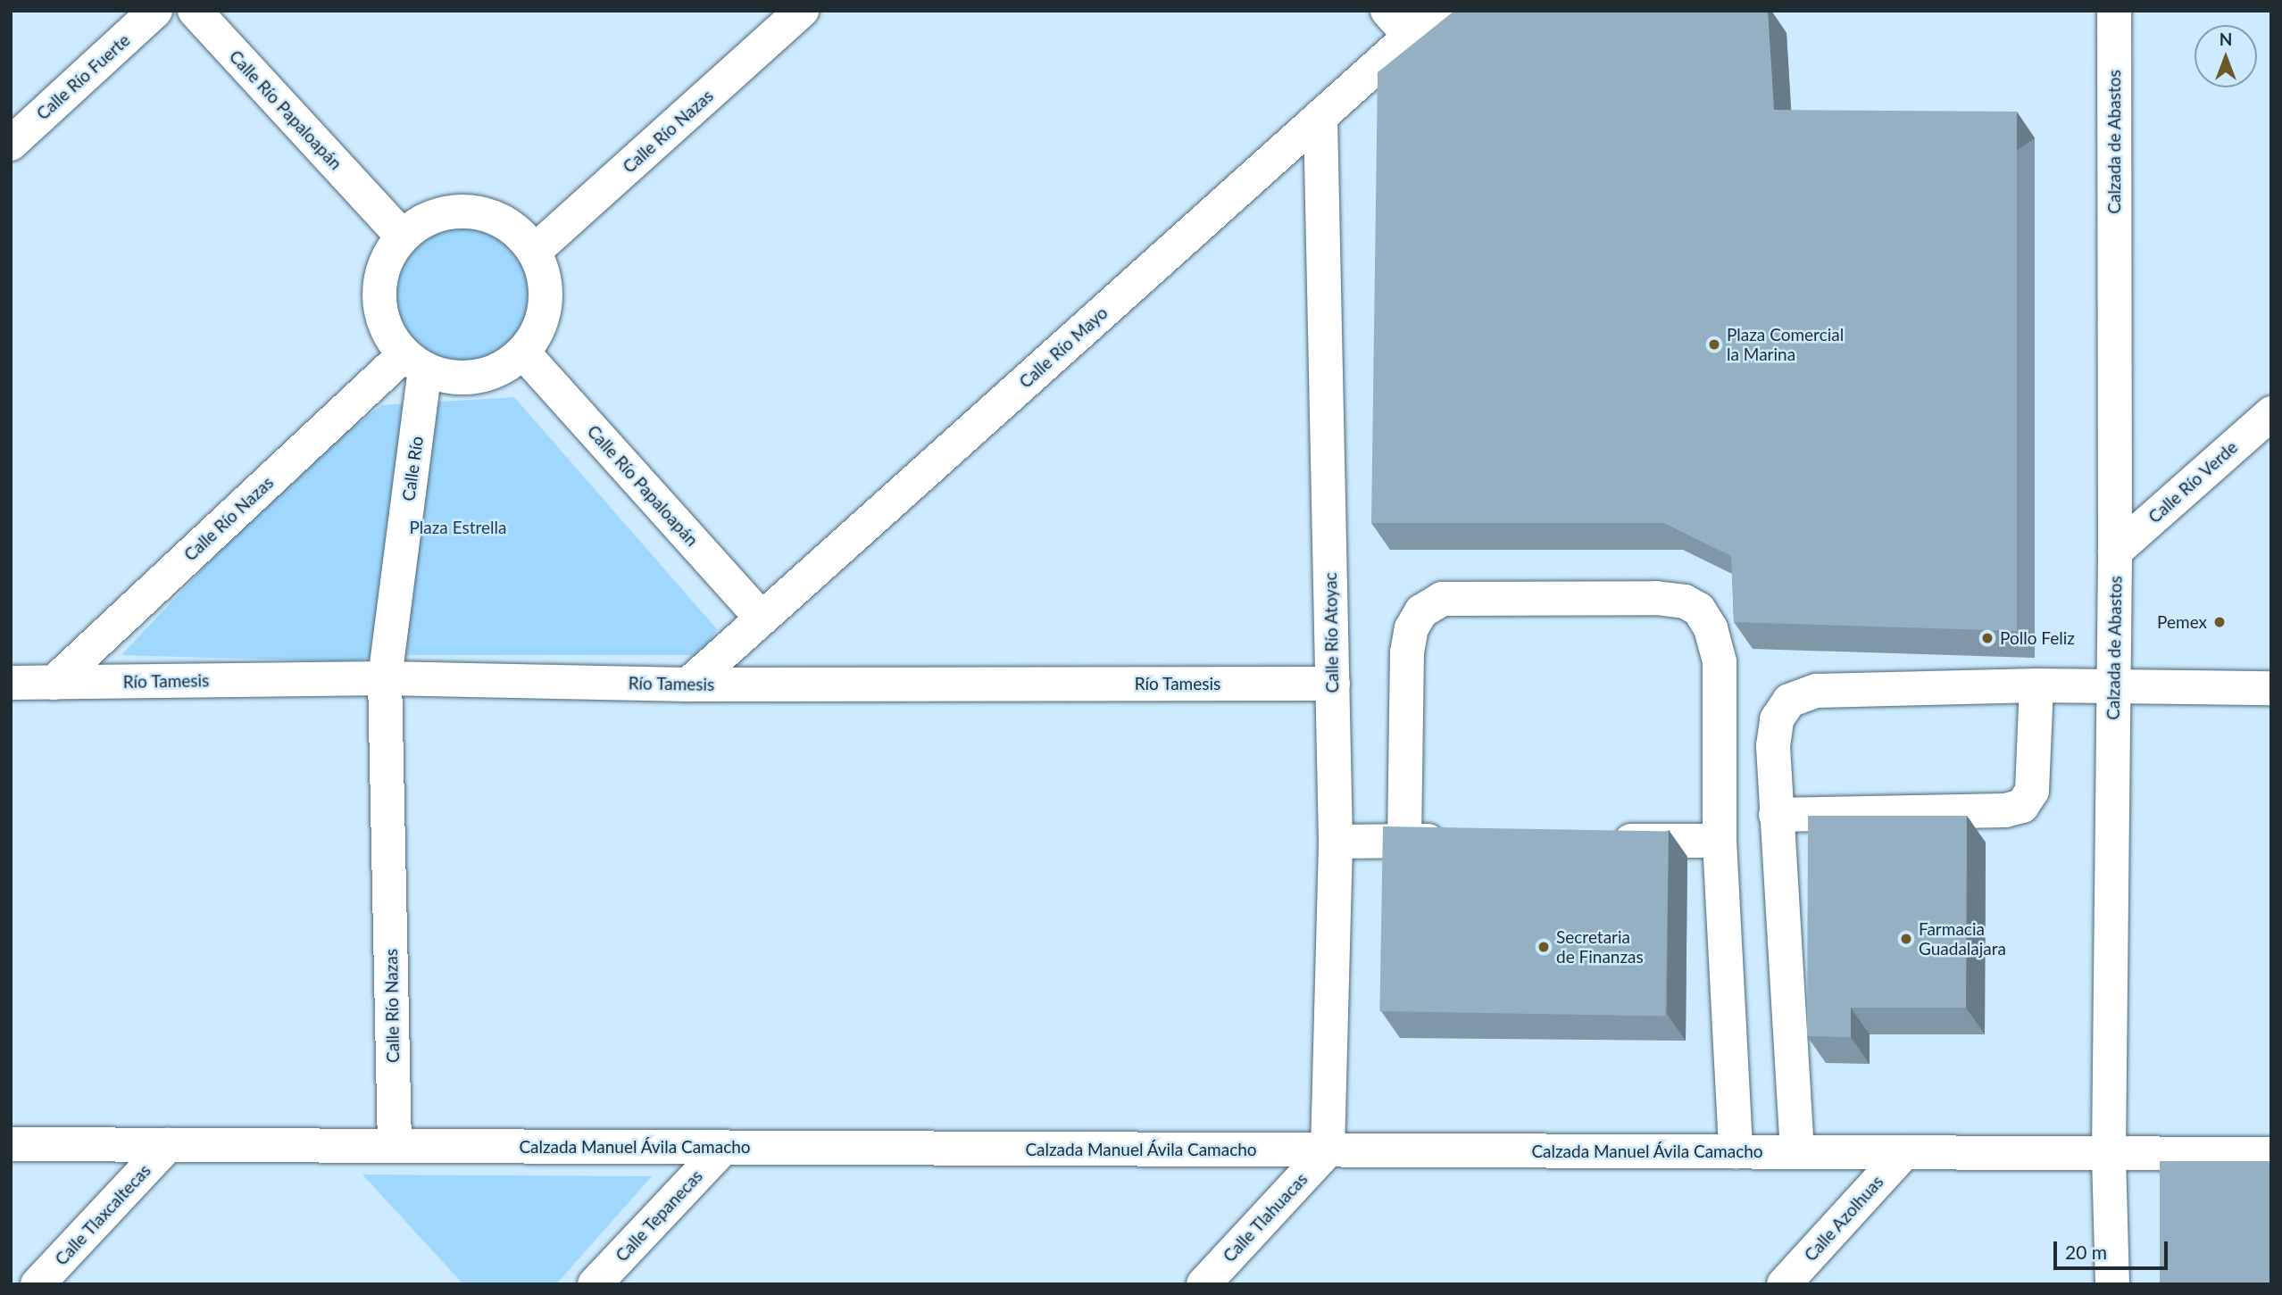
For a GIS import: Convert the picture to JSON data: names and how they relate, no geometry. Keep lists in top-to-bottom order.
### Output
{
  "streets": {
    "street": [
      "Calle Río Fuerte",
      "Calle Río Papaloapán",
      "Calle Río Nazas",
      "Calzada de Abastos",
      "Calle Río Mayo",
      "Calle Río",
      "Calle Río Verde",
      "Calle Río Atoyac",
      "Río Tamesis",
      "Calzada Manuel Ávila Camacho",
      "Calle Tlaxcaltecas",
      "Calle Tepanecas",
      "Calle Tlahuacas",
      "Calle Azolhuas"
    ]
  },
  "crossings": [
    ["Calle Río Papaloapán", "Calle Río Nazas"],
    ["Calle Río Papaloapán", "Calle Río Mayo"],
    ["Calle Río Papaloapán", "Calle Río"],
    ["Calle Río Nazas", "Calle Río"],
    ["Calle Río Nazas", "Río Tamesis"],
    ["Calle Río Nazas", "Calzada Manuel Ávila Camacho"],
    ["Calzada de Abastos", "Calle Río Verde"],
    ["Calzada de Abastos", "Calzada Manuel Ávila Camacho"],
    ["Calle Río Mayo", "Calle Río Atoyac"],
    ["Calle Río Mayo", "Río Tamesis"],
    ["Calle Río", "Río Tamesis"],
    ["Calle Río Atoyac", "Río Tamesis"],
    ["Calle Río Atoyac", "Calzada Manuel Ávila Camacho"],
    ["Calle Río Atoyac", "Calle Tlahuacas"],
    ["Calzada Manuel Ávila Camacho", "Calle Tlaxcaltecas"],
    ["Calzada Manuel Ávila Camacho", "Calle Tepanecas"],
    ["Calzada Manuel Ávila Camacho", "Calle Tlahuacas"],
    ["Calzada Manuel Ávila Camacho", "Calle Azolhuas"]
  ],
  "parks": ["Plaza Estrella"],
  "places": [
    "Plaza Comercial la Marina",
    "Pemex",
    "Pollo Feliz",
    "Farmacia Guadalajara",
    "Secretaria de Finanzas"
  ],
  "scale_bar": "20 m",
  "north": "top"
}
